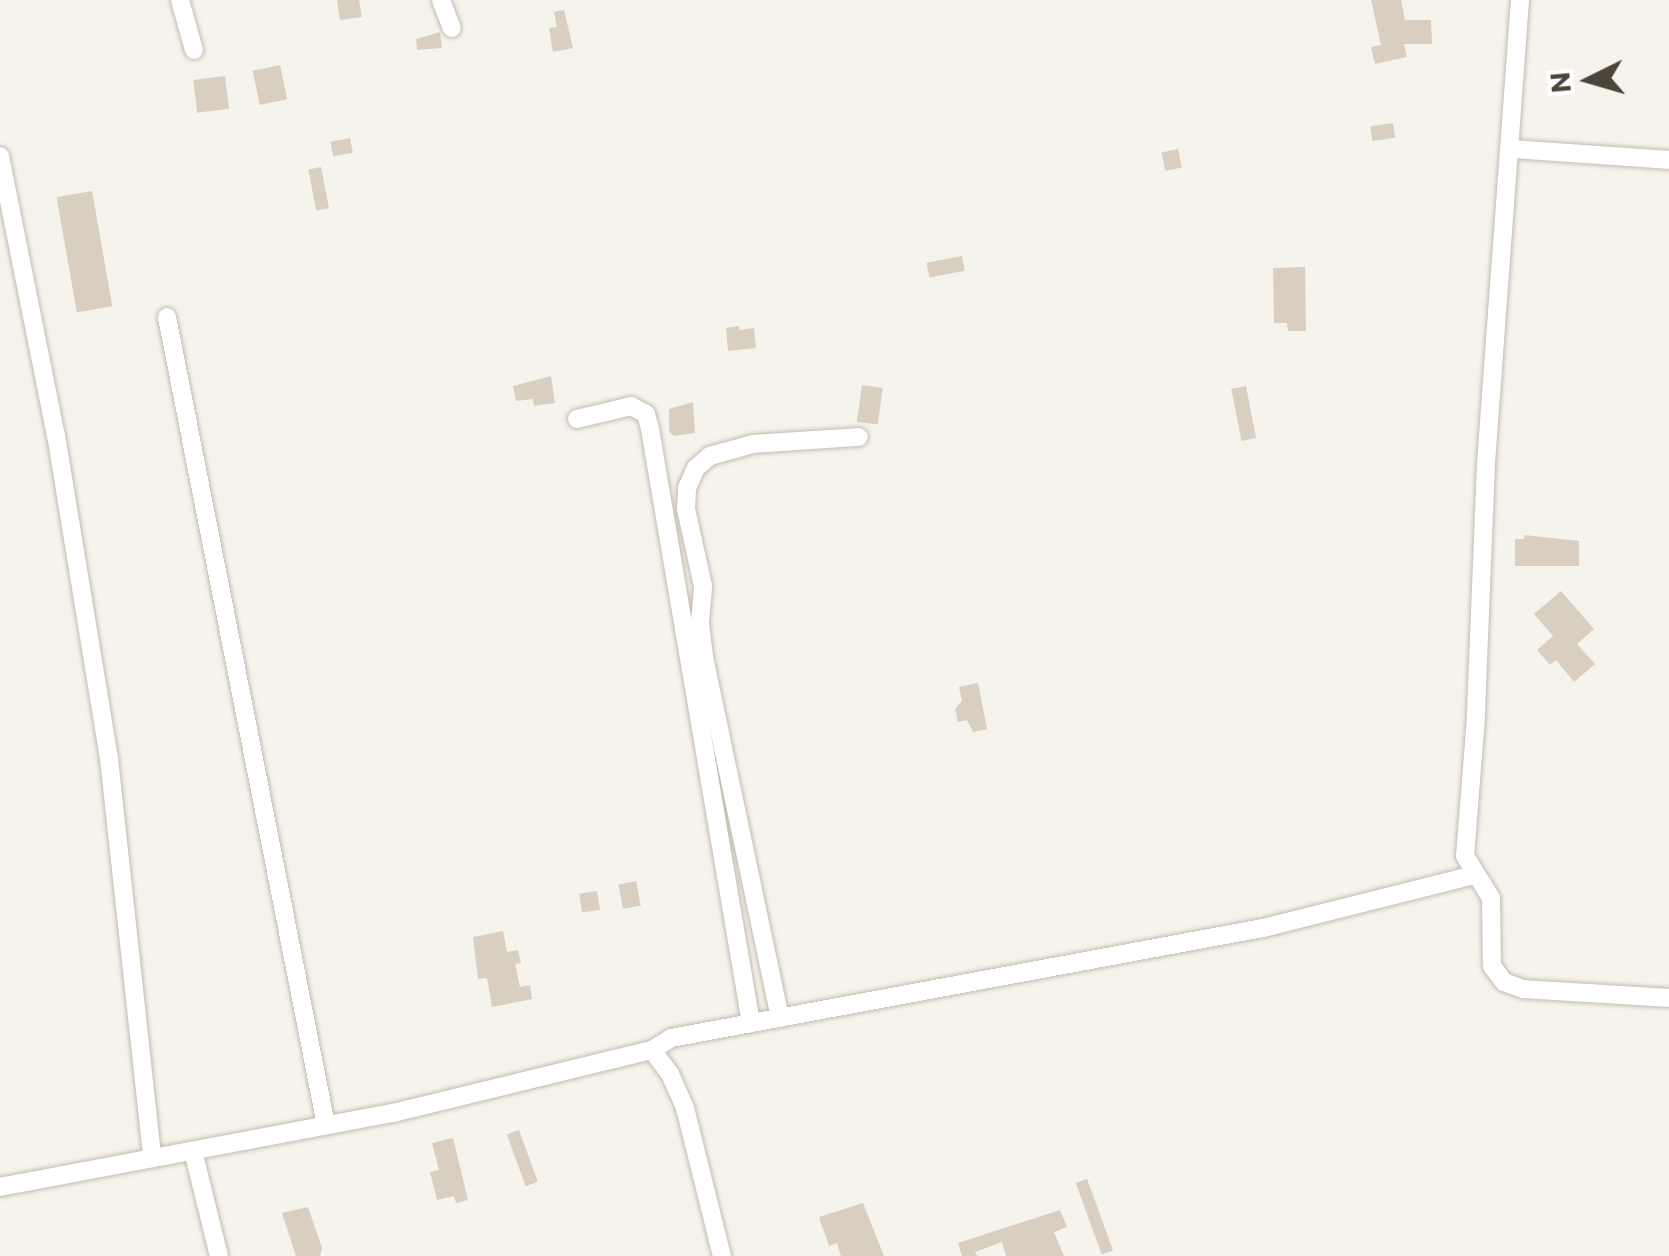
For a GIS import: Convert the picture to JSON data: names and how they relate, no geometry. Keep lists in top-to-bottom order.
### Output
{
  "north": "left"
}
